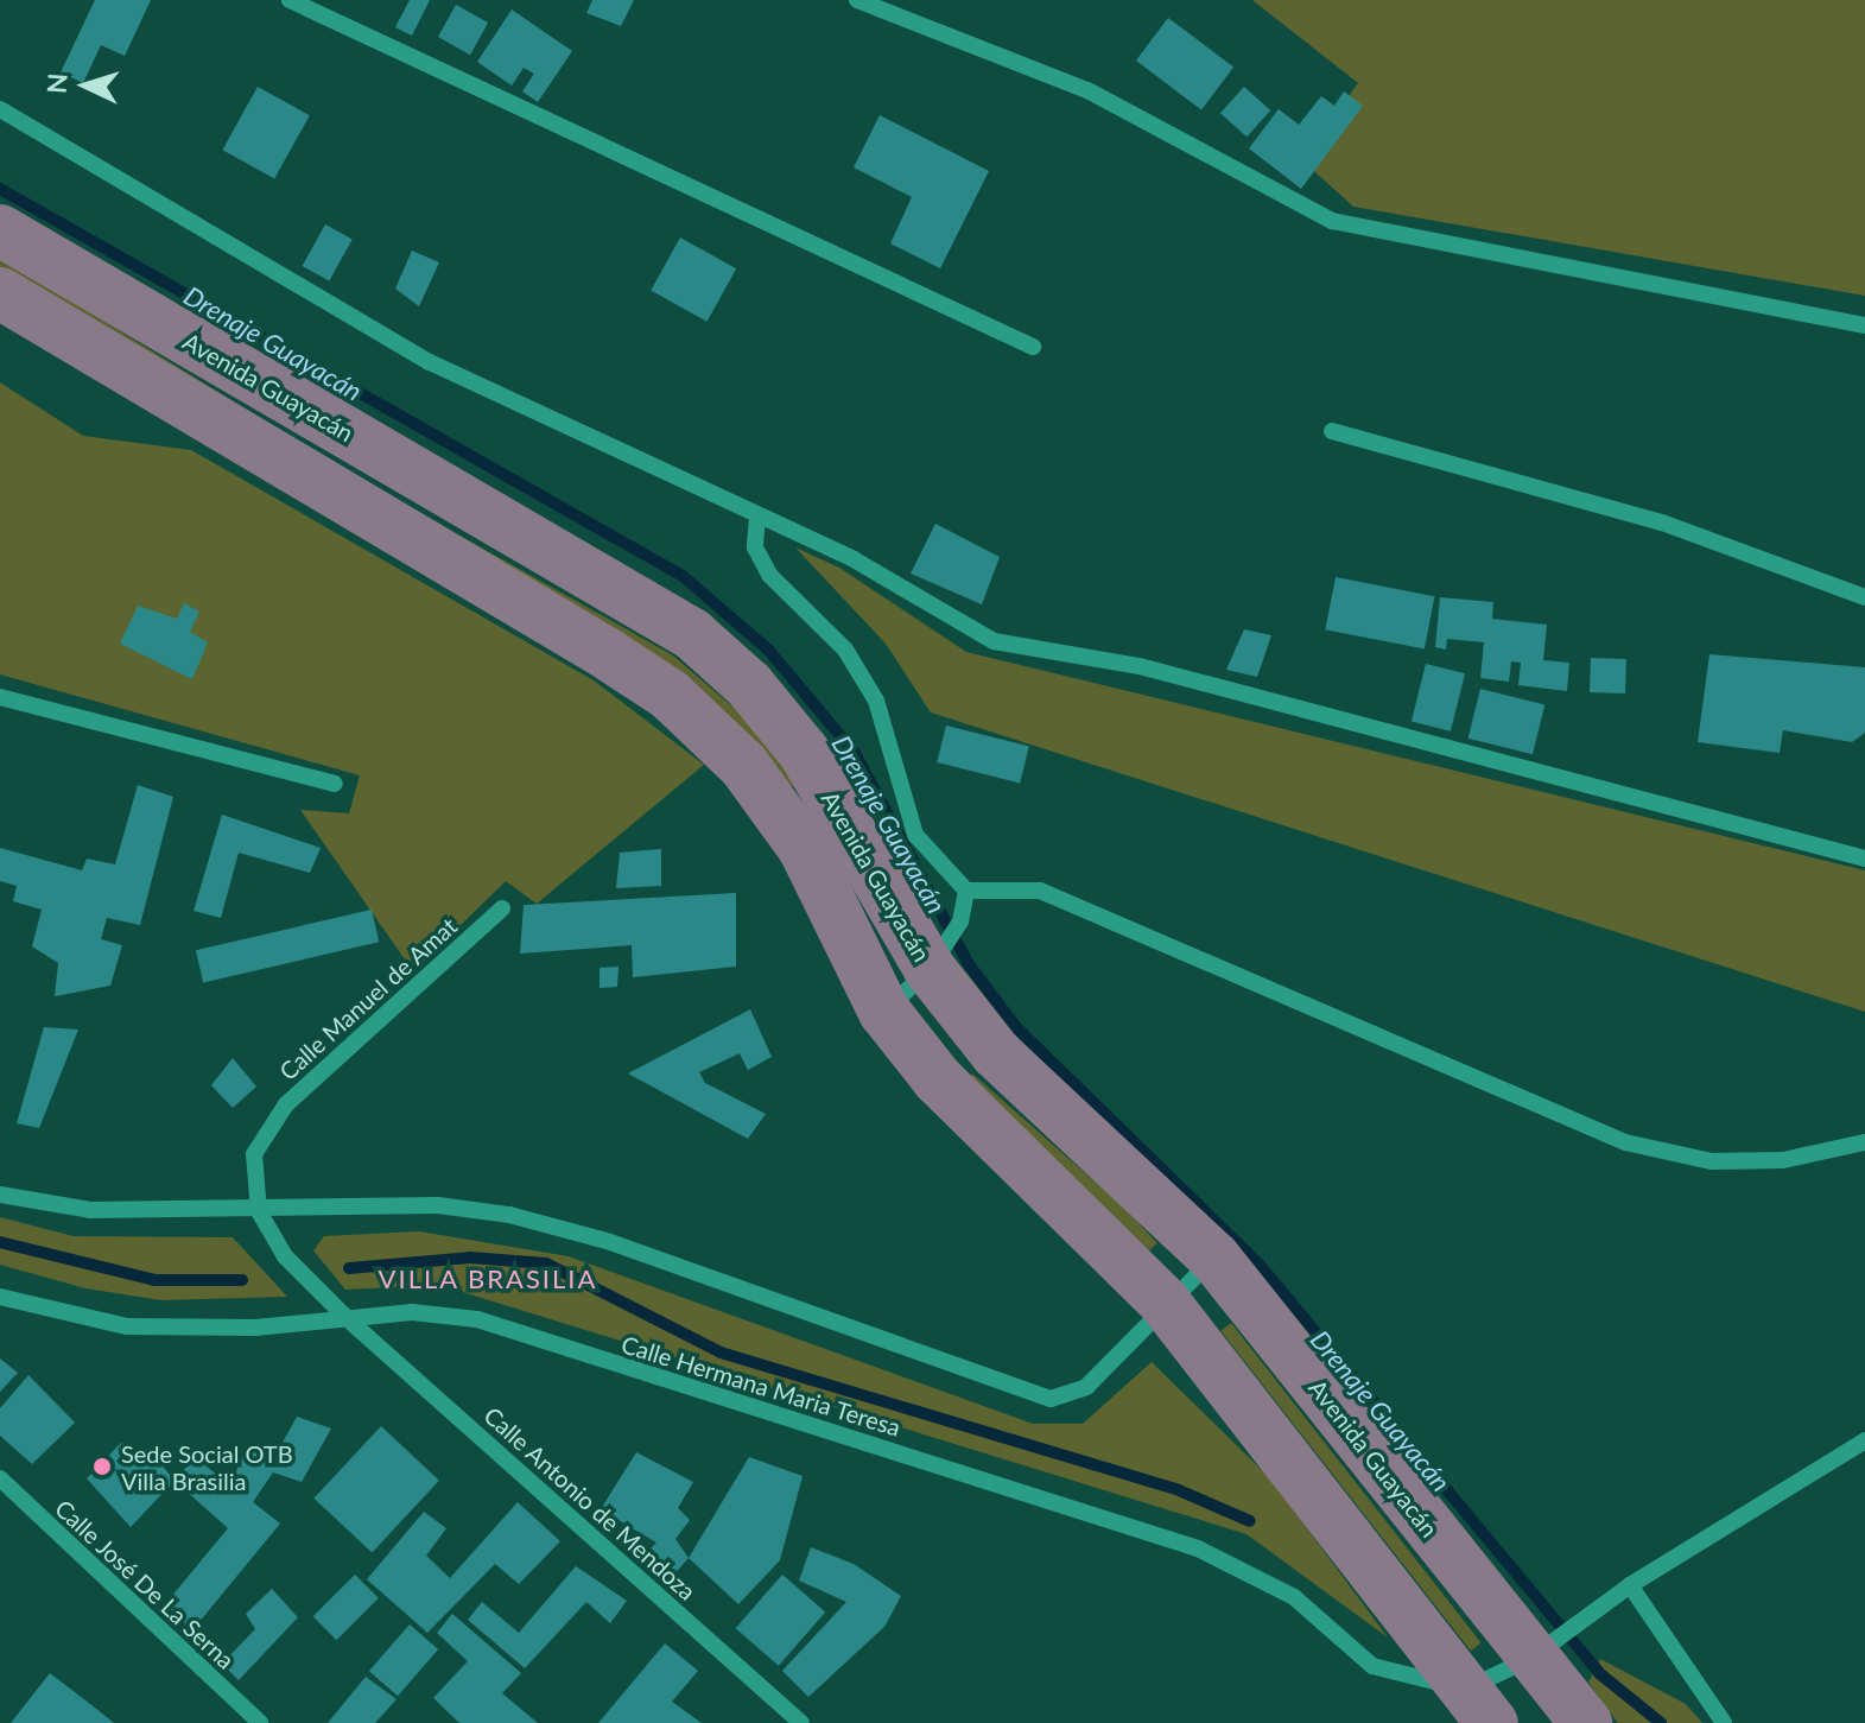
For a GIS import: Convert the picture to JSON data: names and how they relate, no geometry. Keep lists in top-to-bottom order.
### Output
{
  "streets": {
    "main road": ["Avenida Guayacán"],
    "street": [
      "Calle Manuel de Amat",
      "Calle Hermana Maria Teresa",
      "Calle Antonio de Mendoza",
      "Calle José De La Serna"
    ]
  },
  "crossings": [
    ["Avenida Guayacán", "Calle Hermana Maria Teresa"],
    ["Calle Manuel de Amat", "Calle Hermana Maria Teresa"],
    ["Calle Manuel de Amat", "Calle Antonio de Mendoza"],
    ["Calle Hermana Maria Teresa", "Calle Antonio de Mendoza"]
  ],
  "districts": ["VILLA BRASILIA"],
  "water": ["Drenaje Guayacán"],
  "places": ["Sede Social OTB Villa Brasilia"],
  "north": "left"
}
